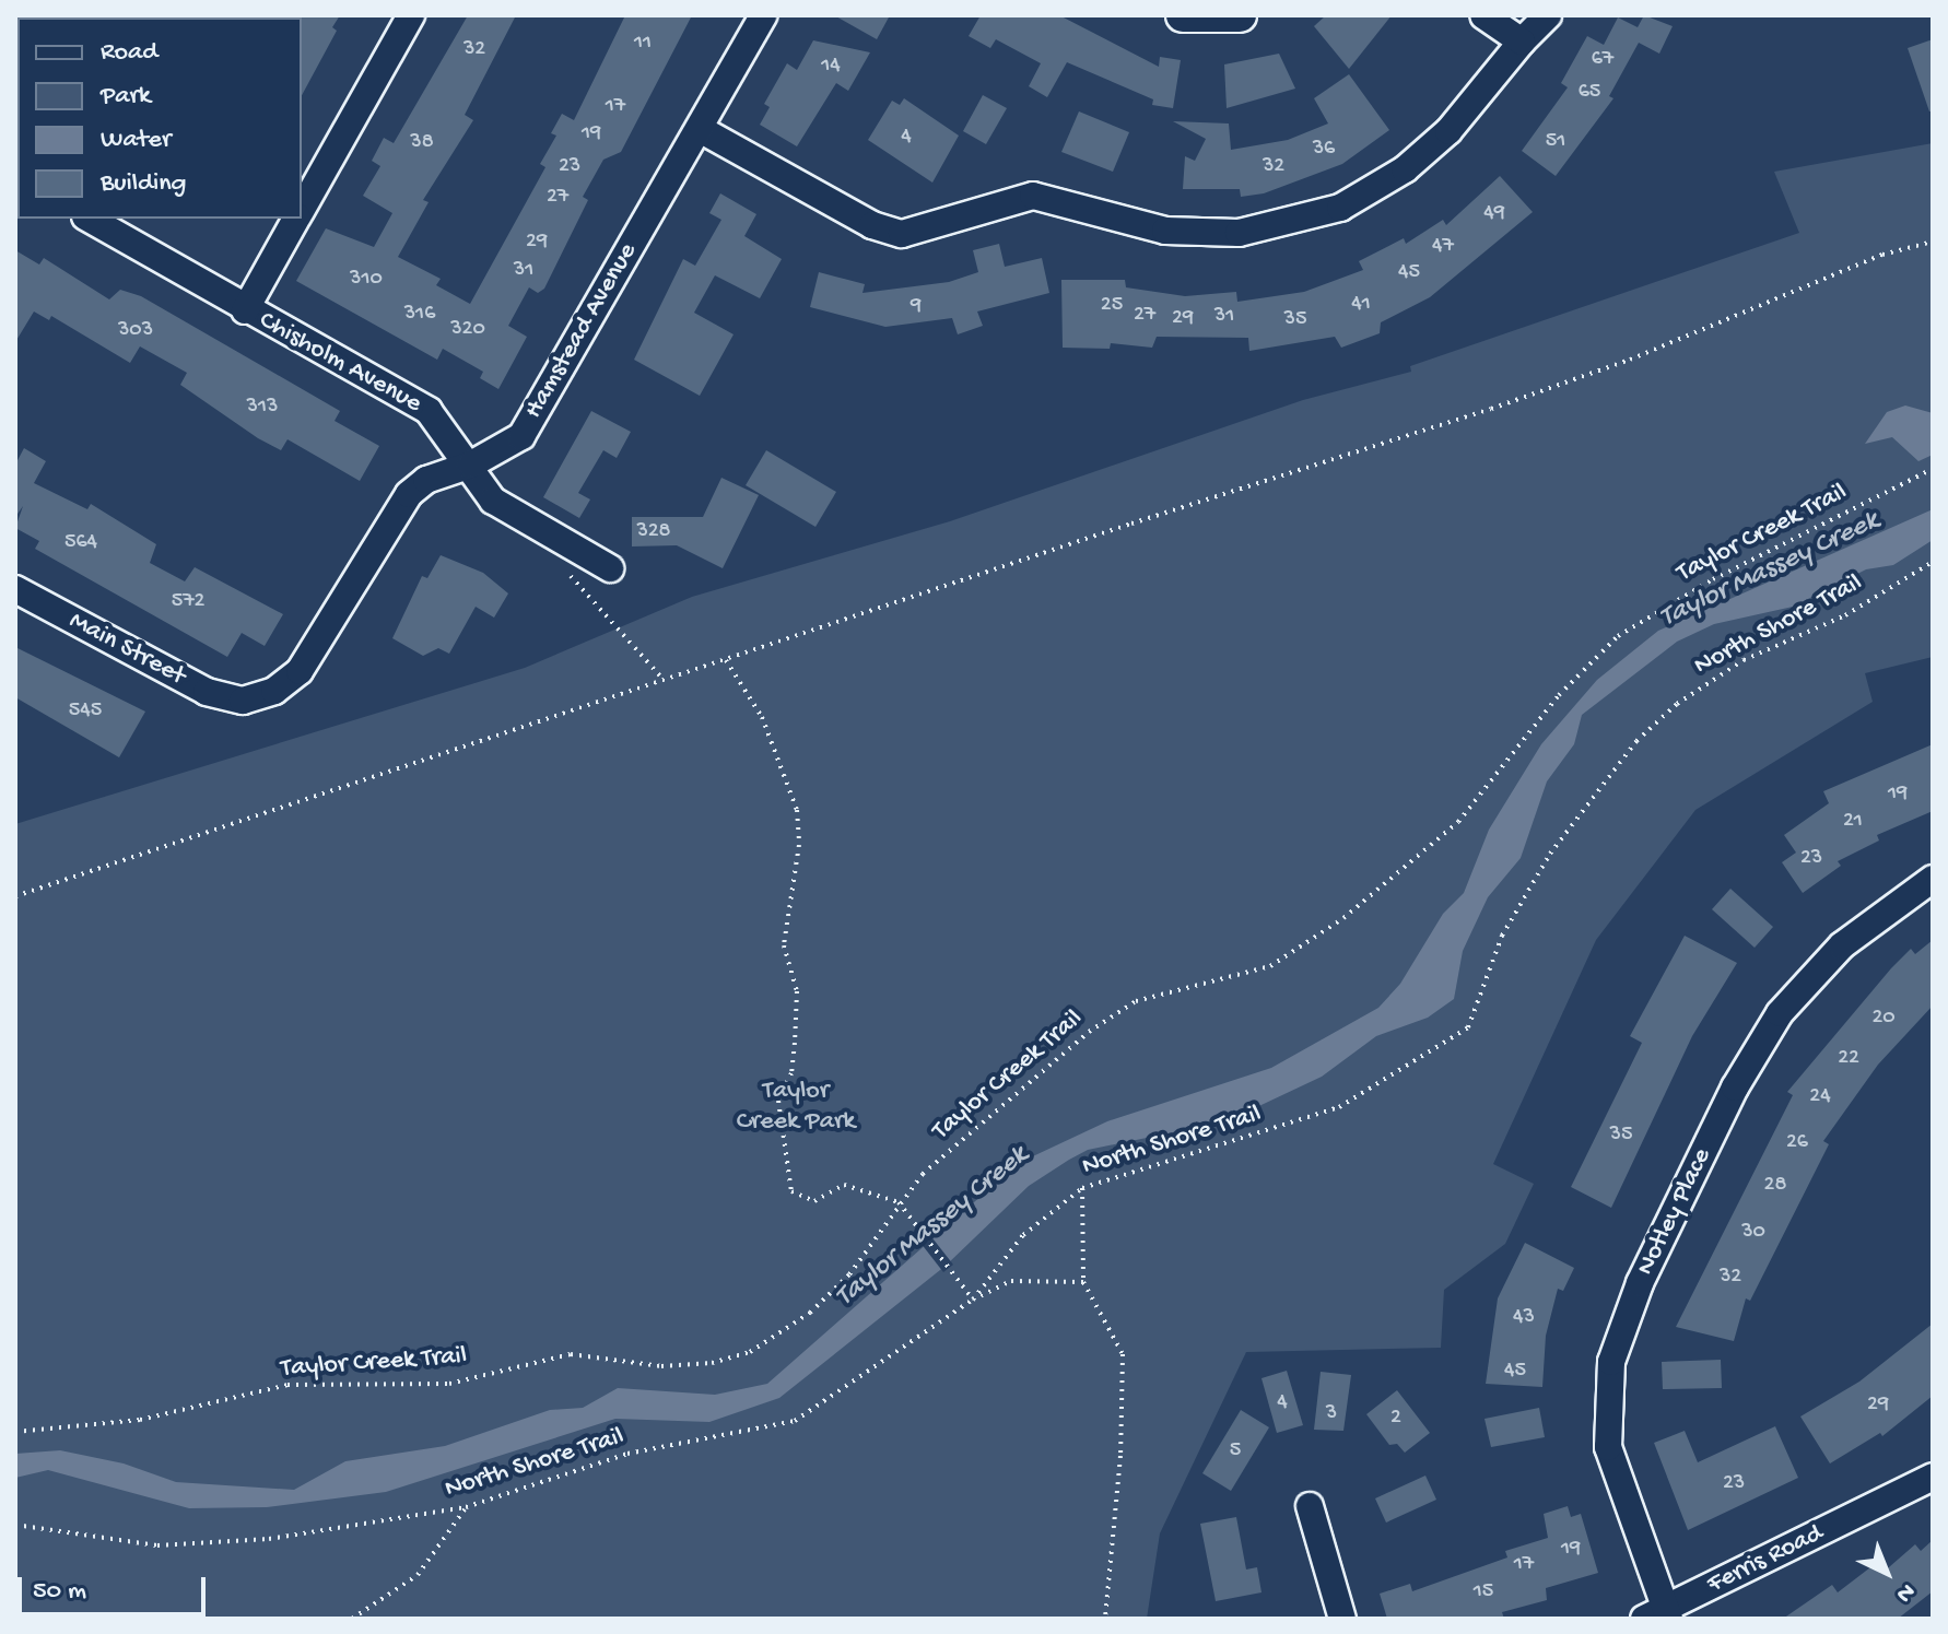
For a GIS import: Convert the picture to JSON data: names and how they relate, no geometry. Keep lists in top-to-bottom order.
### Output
{
  "streets": {
    "street": [
      "Hamstead Avenue",
      "Chisholm Avenue",
      "Main Street",
      "Notley Place",
      "Ferris Road"
    ],
    "path": ["Taylor Creek Trail", "North Shore Trail"]
  },
  "crossings": [
    ["Hamstead Avenue", "Chisholm Avenue"],
    ["Hamstead Avenue", "Main Street"],
    ["Notley Place", "Ferris Road"]
  ],
  "water": ["Taylor Massey Creek"],
  "parks": ["Taylor Creek Park"],
  "house_numbers": [
    "11",
    "32",
    "67",
    "14",
    "65",
    "17",
    "19",
    "4",
    "51",
    "38",
    "36",
    "23",
    "32",
    "27",
    "49",
    "29",
    "47",
    "31",
    "45",
    "310",
    "41",
    "25",
    "9",
    "316",
    "27",
    "31",
    "29",
    "35",
    "320",
    "303",
    "313",
    "328",
    "564",
    "572",
    "545",
    "19",
    "21",
    "23",
    "20",
    "22",
    "24",
    "35",
    "26",
    "28",
    "30",
    "32",
    "43",
    "45",
    "4",
    "29",
    "3",
    "2",
    "5",
    "23",
    "19",
    "17",
    "15"
  ],
  "legend": [
    "Road",
    "Park",
    "Water",
    "Building"
  ],
  "scale_bar": "50 m",
  "north": "bottom right"
}
